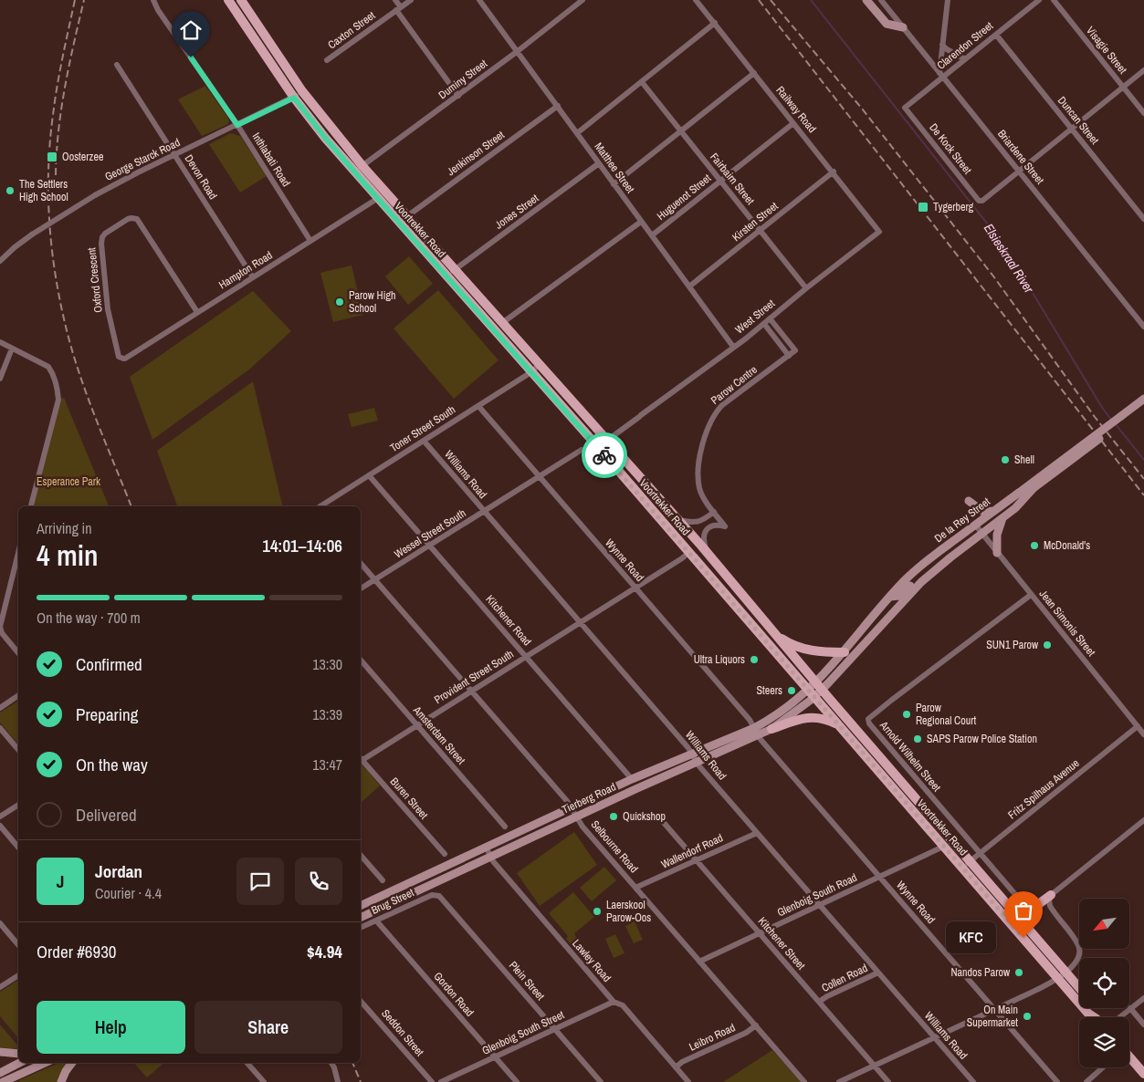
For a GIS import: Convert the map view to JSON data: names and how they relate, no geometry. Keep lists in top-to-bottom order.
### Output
{
  "streets": {
    "main road": ["Voortrekker Road", "De la Rey Street", "Tierberg Road"],
    "street": [
      "Caxton Street",
      "Clarendon Street",
      "Visagie Street",
      "Duminy Street",
      "Railway Road",
      "Duncan Street",
      "De Kock Street",
      "Jenkinson Street",
      "Briardene Street",
      "George Starck Road",
      "Inthlabati Road",
      "Matthee Street",
      "Devon Road",
      "Fairbairn Street",
      "Huguenot Street",
      "Jones Street",
      "Kirsten Street",
      "Hampton Road",
      "Oxford Crescent",
      "West Street",
      "Parow Centre",
      "Toner Street South",
      "Williams Road",
      "Wessel Street South",
      "Wynne Road",
      "Kitchener Road",
      "Jean Simonis Street",
      "Provident Street South",
      "Amsterdam Street",
      "Arnold Wilhelm Street",
      "Fritz Spilhaus Avenue",
      "Buren Street",
      "Selbourne Road",
      "Wallendorf Road",
      "Glenboig South Road",
      "Brug Street",
      "Kitchener Street",
      "Lawley Road",
      "Collen Road",
      "Plein Street",
      "Gordon Road",
      "Seddon Street",
      "Glenboig South Street",
      "Leibro Road"
    ]
  },
  "crossings": [
    ["Clarendon Street", "Duncan Street"],
    ["Clarendon Street", "De Kock Street"],
    ["Clarendon Street", "Briardene Street"],
    ["Duminy Street", "Matthee Street"],
    ["Duminy Street", "Voortrekker Road"],
    ["Railway Road", "Huguenot Street"],
    ["Railway Road", "Kirsten Street"],
    ["Railway Road", "West Street"],
    ["De Kock Street", "Briardene Street"],
    ["Jenkinson Street", "Matthee Street"],
    ["Jenkinson Street", "Voortrekker Road"],
    ["George Starck Road", "Inthlabati Road"],
    ["George Starck Road", "Devon Road"],
    ["George Starck Road", "Voortrekker Road"],
    ["Inthlabati Road", "Hampton Road"],
    ["Matthee Street", "Huguenot Street"],
    ["Matthee Street", "Jones Street"],
    ["Matthee Street", "Kirsten Street"],
    ["Matthee Street", "West Street"],
    ["Devon Road", "Hampton Road"],
    ["Fairbairn Street", "Huguenot Street"],
    ["Fairbairn Street", "Kirsten Street"],
    ["Fairbairn Street", "West Street"],
    ["Huguenot Street", "Voortrekker Road"],
    ["Jones Street", "Voortrekker Road"],
    ["Voortrekker Road", "Hampton Road"],
    ["Voortrekker Road", "West Street"],
    ["Voortrekker Road", "Parow Centre"],
    ["Voortrekker Road", "Toner Street South"],
    ["Voortrekker Road", "De la Rey Street"],
    ["Voortrekker Road", "Provident Street South"],
    ["Voortrekker Road", "Fritz Spilhaus Avenue"],
    ["Voortrekker Road", "Tierberg Road"],
    ["Voortrekker Road", "Glenboig South Road"],
    ["Hampton Road", "Oxford Crescent"],
    ["West Street", "Parow Centre"],
    ["Toner Street South", "Williams Road"],
    ["Toner Street South", "Wynne Road"],
    ["Toner Street South", "Kitchener Road"],
    ["Williams Road", "Wessel Street South"],
    ["Williams Road", "Provident Street South"],
    ["Williams Road", "Tierberg Road"],
    ["Williams Road", "Wallendorf Road"],
    ["Williams Road", "Glenboig South Road"],
    ["Williams Road", "Collen Road"],
    ["De la Rey Street", "Jean Simonis Street"],
    ["De la Rey Street", "Tierberg Road"],
    ["Wessel Street South", "Wynne Road"],
    ["Wessel Street South", "Kitchener Road"],
    ["Wessel Street South", "Selbourne Road"],
    ["Wynne Road", "Provident Street South"],
    ["Wynne Road", "Tierberg Road"],
    ["Wynne Road", "Glenboig South Road"],
    ["Kitchener Road", "Provident Street South"],
    ["Kitchener Road", "Tierberg Road"],
    ["Jean Simonis Street", "Arnold Wilhelm Street"],
    ["Jean Simonis Street", "Fritz Spilhaus Avenue"],
    ["Provident Street South", "Amsterdam Street"],
    ["Provident Street South", "Buren Street"],
    ["Provident Street South", "Selbourne Road"],
    ["Arnold Wilhelm Street", "Fritz Spilhaus Avenue"],
    ["Tierberg Road", "Selbourne Road"],
    ["Tierberg Road", "Lawley Road"],
    ["Selbourne Road", "Wallendorf Road"],
    ["Selbourne Road", "Glenboig South Road"],
    ["Selbourne Road", "Leibro Road"],
    ["Wallendorf Road", "Kitchener Street"],
    ["Glenboig South Road", "Kitchener Street"],
    ["Brug Street", "Plein Street"],
    ["Brug Street", "Gordon Road"],
    ["Kitchener Street", "Collen Road"],
    ["Lawley Road", "Glenboig South Street"],
    ["Lawley Road", "Leibro Road"],
    ["Plein Street", "Glenboig South Street"],
    ["Gordon Road", "Glenboig South Street"]
  ],
  "water": ["Elsieskraal River"],
  "parks": ["Esperance Park"],
  "places": {
    "transit": ["Oosterzee", "Tygerberg"],
    "other": [
      "The Settlers High School",
      "Parow High School",
      "Shell",
      "McDonald's",
      "SUN1 Parow",
      "Ultra Liquors",
      "Steers",
      "Parow Regional Court",
      "SAPS Parow Police Station",
      "Quickshop",
      "Laerskool Parow-Oos",
      "KFC",
      "Nandos Parow",
      "On Main Supermarket"
    ]
  },
  "north": "bottom left",
  "page": {
    "heading": ["4 min", "Arriving in", "14:01–14:06"],
    "panel": [
      "Jordan",
      "Courier · 4.4",
      "Order #6930",
      "$4.94"
    ],
    "bar": "On the way · 700 m",
    "list": [
      ["Confirmed", "13:30"],
      ["Preparing", "13:39"],
      ["On the way", "13:47"],
      "Delivered"
    ],
    "round": "J",
    "bubble": "KFC",
    "buttons": ["Help", "Share"]
  }
}
